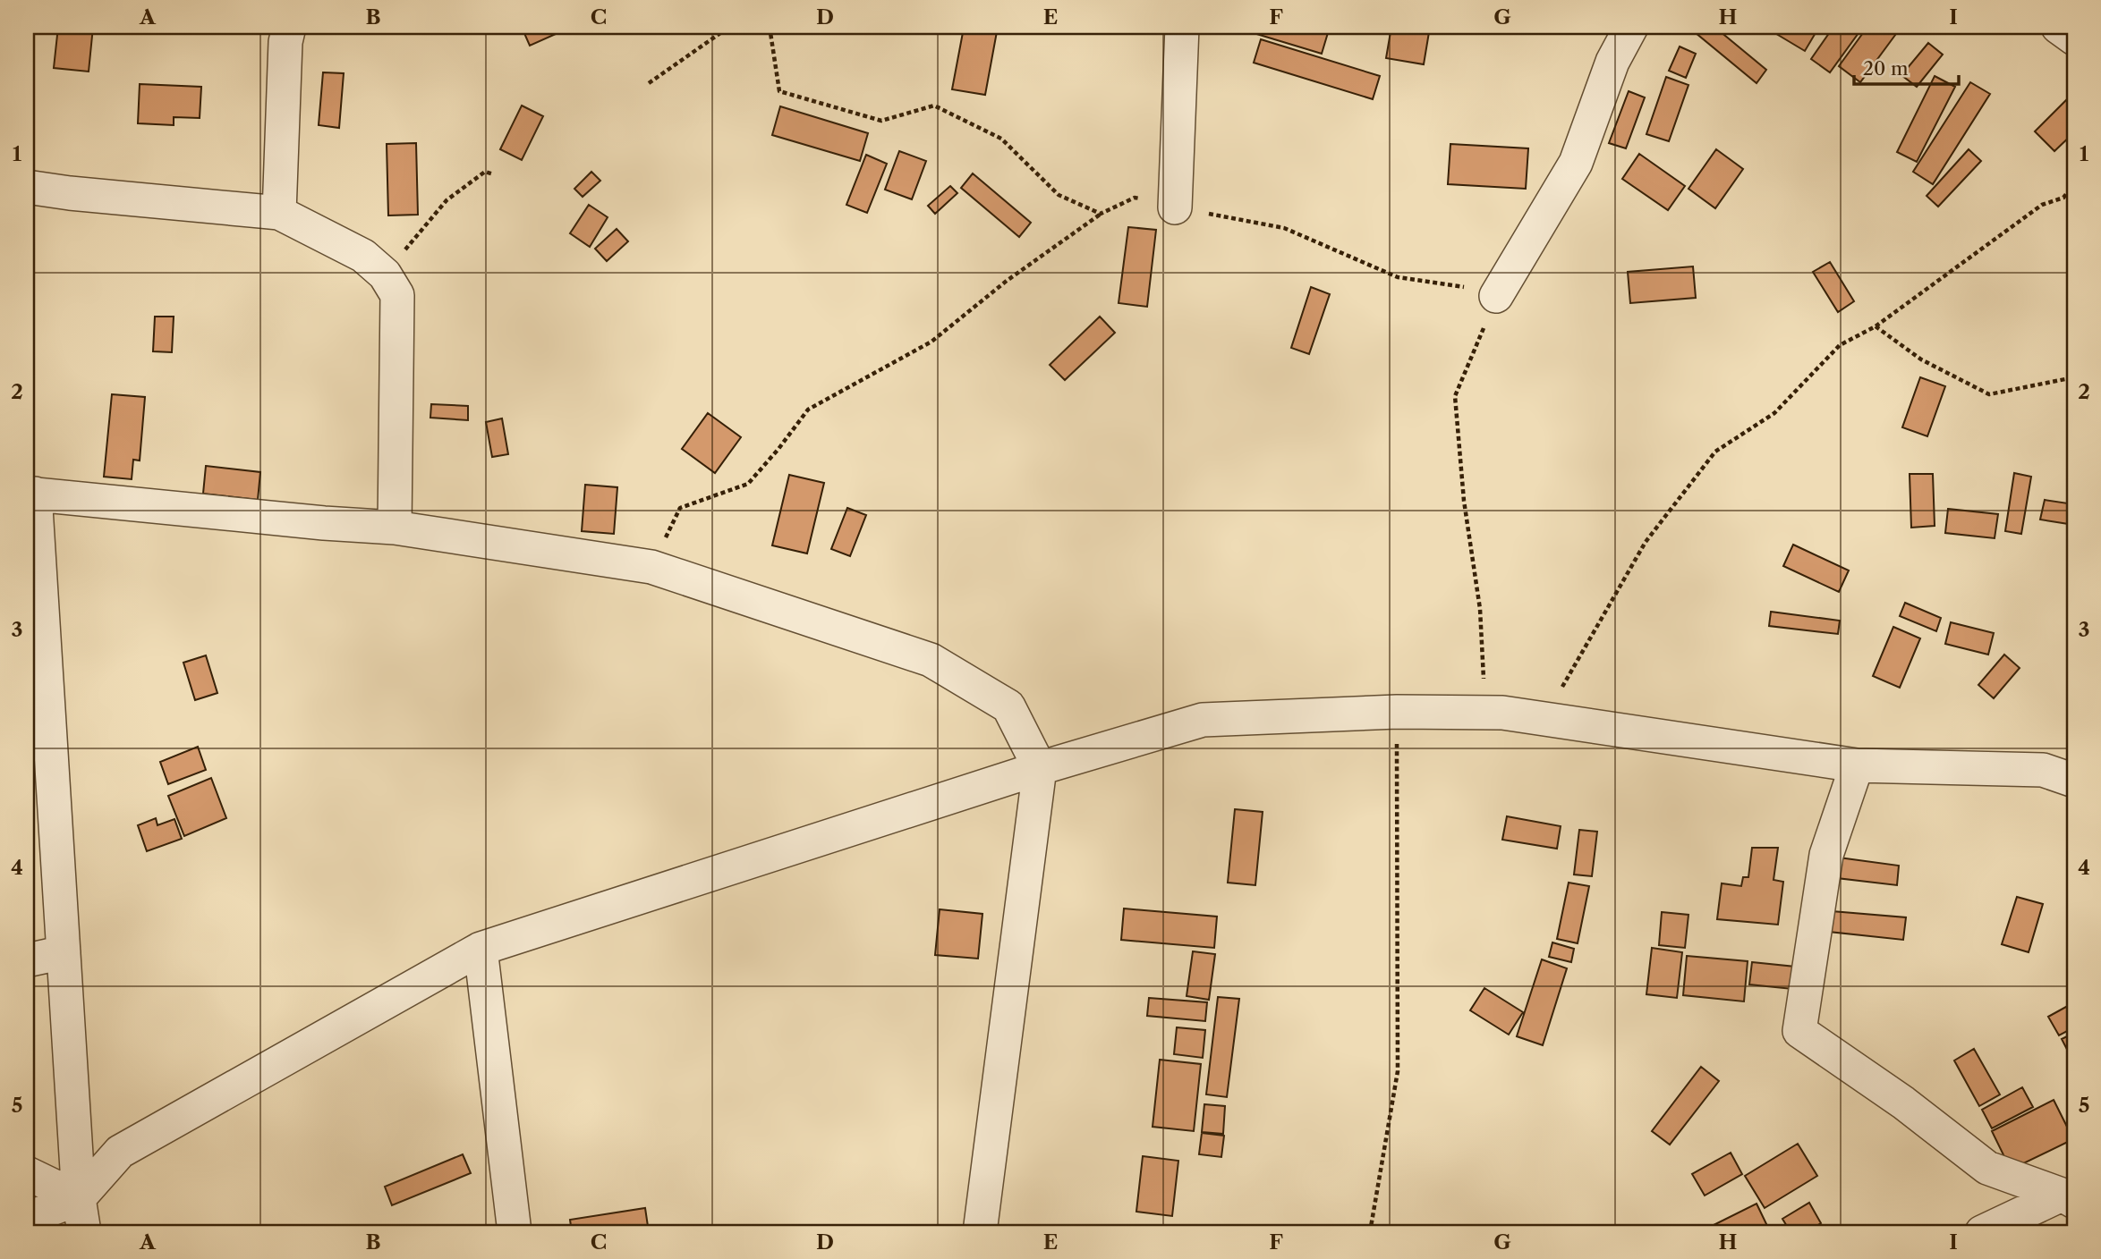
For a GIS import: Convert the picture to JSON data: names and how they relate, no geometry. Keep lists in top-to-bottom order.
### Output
{
  "scale_bar": "20 m",
  "grid": {
    "columns": [
      "A",
      "B",
      "C",
      "D",
      "E",
      "F",
      "G",
      "H",
      "I"
    ],
    "rows": [
      "1",
      "2",
      "3",
      "4",
      "5"
    ]
  }
}
